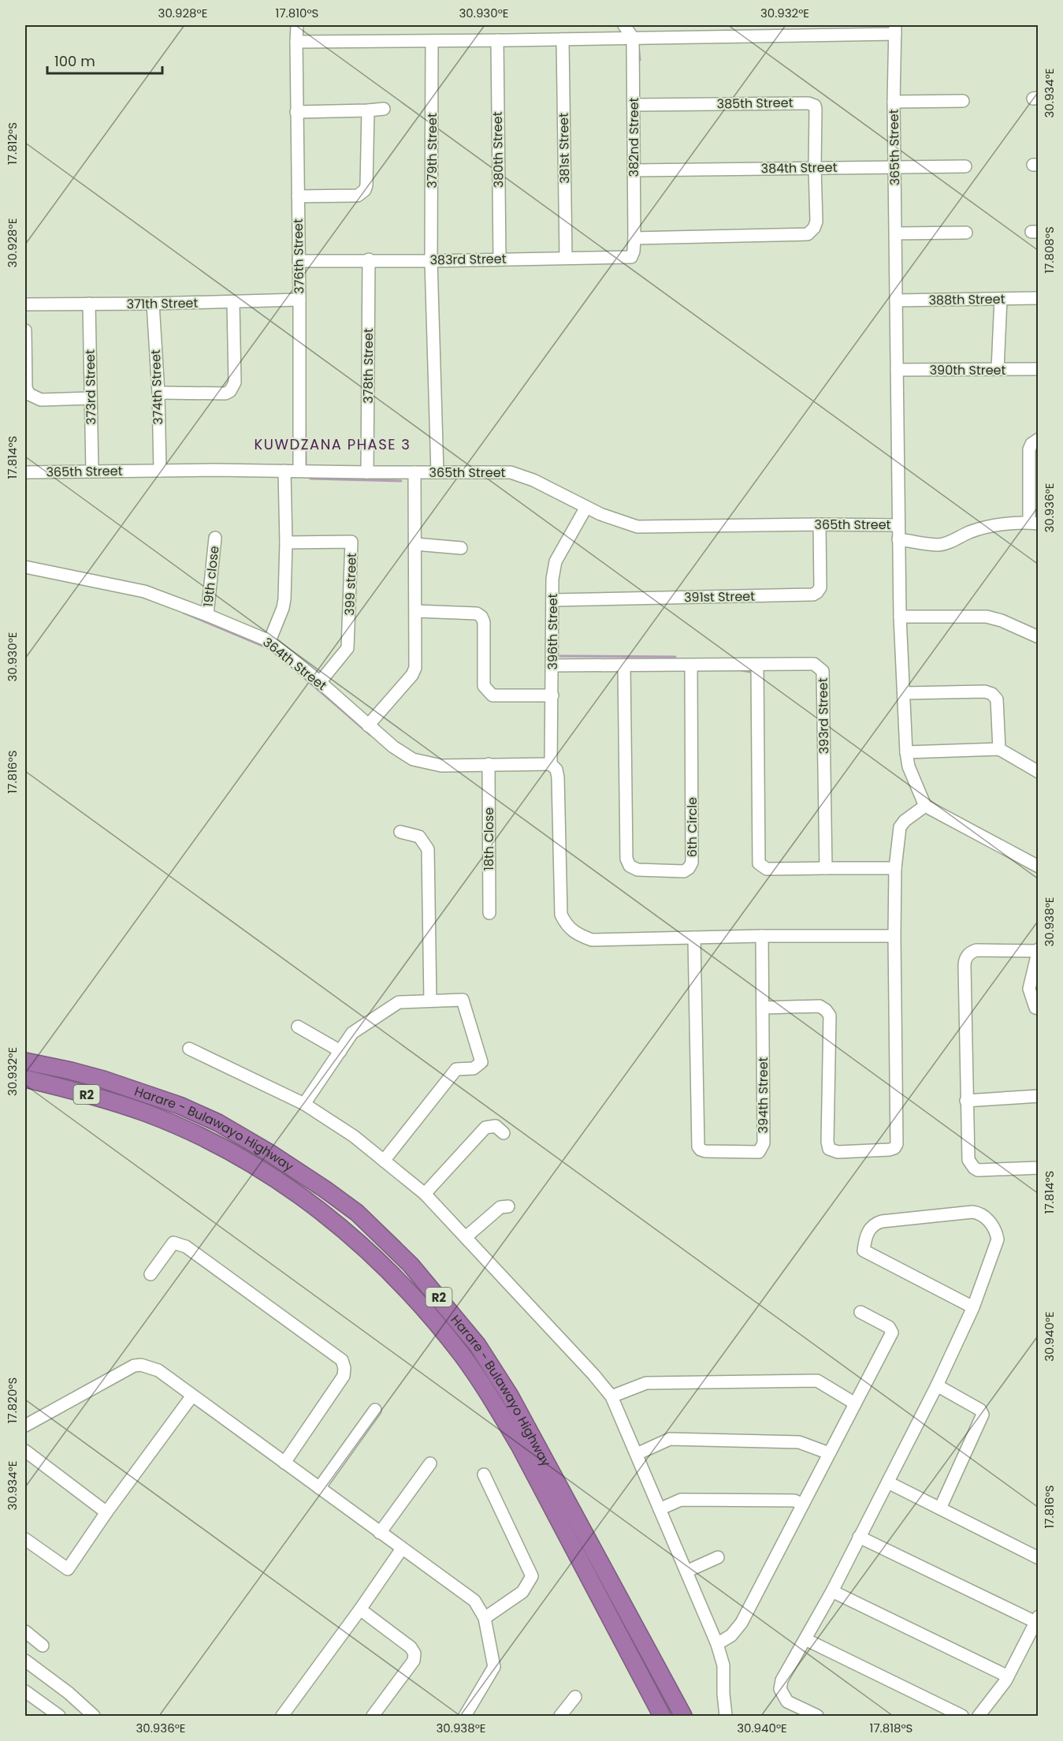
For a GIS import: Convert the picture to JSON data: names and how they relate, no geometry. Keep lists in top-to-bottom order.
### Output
{
  "streets": {
    "highway": ["R2", "Harare - Bulawayo Highway"],
    "street": [
      "385th Street",
      "382nd Street",
      "365th Street",
      "381st Street",
      "380th Street",
      "379th Street",
      "384th Street",
      "376th Street",
      "383rd Street",
      "388th Street",
      "371th Street",
      "378th Street",
      "390th Street",
      "373rd Street",
      "374th Street",
      "19th close",
      "399 street",
      "391st Street",
      "396th Street",
      "364th Street",
      "393rd Street",
      "6th Circle",
      "18th Close",
      "394th Street"
    ]
  },
  "crossings": [
    ["385th Street", "382nd Street"],
    ["385th Street", "384th Street"],
    ["382nd Street", "384th Street"],
    ["382nd Street", "383rd Street"],
    ["365th Street", "379th Street"],
    ["365th Street", "384th Street"],
    ["365th Street", "376th Street"],
    ["365th Street", "388th Street"],
    ["365th Street", "378th Street"],
    ["365th Street", "390th Street"],
    ["365th Street", "373rd Street"],
    ["365th Street", "374th Street"],
    ["365th Street", "391st Street"],
    ["365th Street", "396th Street"],
    ["381st Street", "383rd Street"],
    ["380th Street", "383rd Street"],
    ["379th Street", "383rd Street"],
    ["376th Street", "383rd Street"],
    ["376th Street", "371th Street"],
    ["383rd Street", "378th Street"],
    ["371th Street", "373rd Street"],
    ["371th Street", "374th Street"],
    ["19th close", "364th Street"],
    ["399 street", "364th Street"],
    ["391st Street", "396th Street"],
    ["396th Street", "364th Street"],
    ["396th Street", "393rd Street"],
    ["364th Street", "18th Close"],
    ["393rd Street", "6th Circle"]
  ],
  "districts": ["KUWDZANA PHASE 3"],
  "scale_bar": "100 m",
  "coordinates": [
    "30.928°E",
    "17.810°S",
    "30.930°E",
    "30.932°E",
    "30.934°E",
    "17.812°S",
    "17.808°S",
    "17.814°S",
    "30.936°E",
    "17.816°S",
    "30.938°E",
    "30.940°E",
    "17.820°S",
    "17.818°S"
  ]
}
